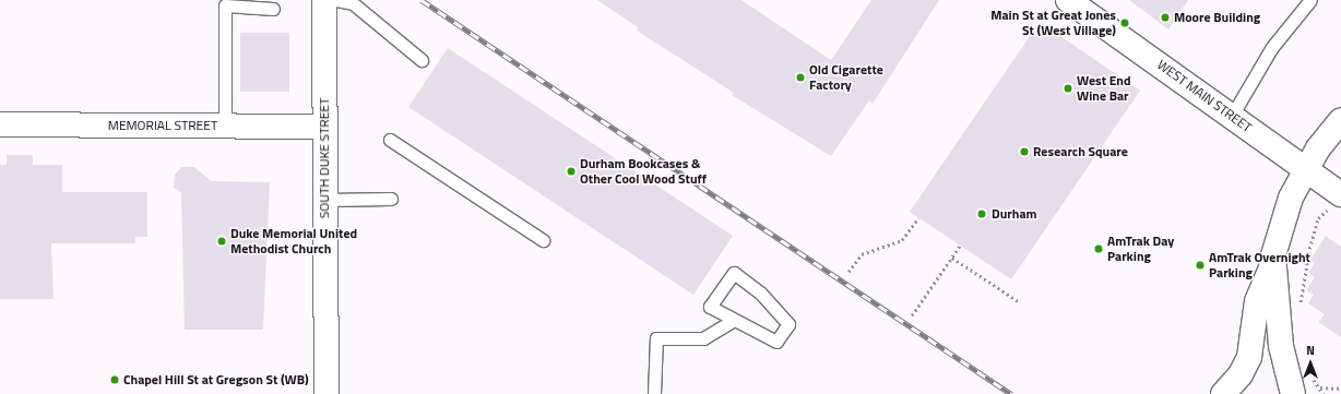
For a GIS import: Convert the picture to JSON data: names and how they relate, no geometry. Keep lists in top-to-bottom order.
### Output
{
  "streets": {
    "main road": ["WEST MAIN STREET", "MEMORIAL STREET", "SOUTH DUKE STREET"]
  },
  "crossings": [
    ["MEMORIAL STREET", "SOUTH DUKE STREET"]
  ],
  "places": [
    "Moore Building",
    "Main St at Great Jones St (West Village)",
    "Old Cigarette Factory",
    "West End Wine Bar",
    "Research Square",
    "Durham Bookcases & Other Cool Wood Stuff",
    "Durham",
    "Duke Memorial United Methodist Church",
    "AmTrak Day Parking",
    "AmTrak Overnight Parking",
    "Chapel Hill St at Gregson St (WB)"
  ],
  "north": "top"
}
